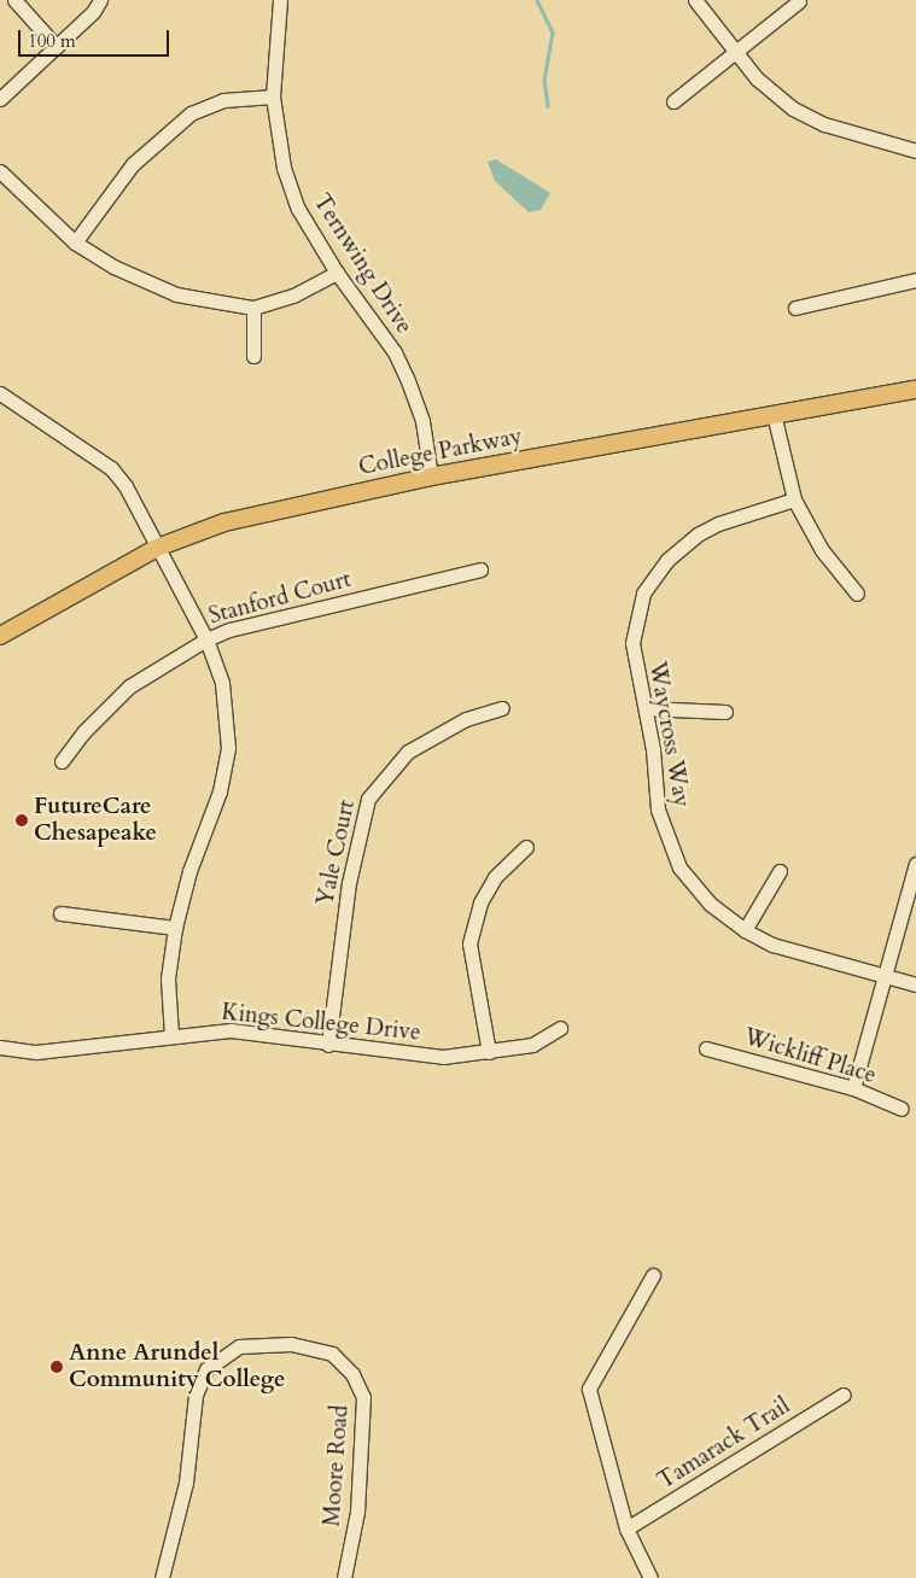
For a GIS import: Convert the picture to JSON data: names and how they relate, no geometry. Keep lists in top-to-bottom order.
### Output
{
  "streets": {
    "main road": ["College Parkway"],
    "street": [
      "Ternwing Drive",
      "Stanford Court",
      "Waycross Way",
      "Yale Court",
      "Kings College Drive",
      "Wickliff Place",
      "Tamarack Trail",
      "Moore Road"
    ]
  },
  "crossings": [
    ["Ternwing Drive", "College Parkway"],
    ["Yale Court", "Kings College Drive"]
  ],
  "places": ["FutureCare Chesapeake", "Anne Arundel Community College"],
  "scale_bar": "100 m"
}
